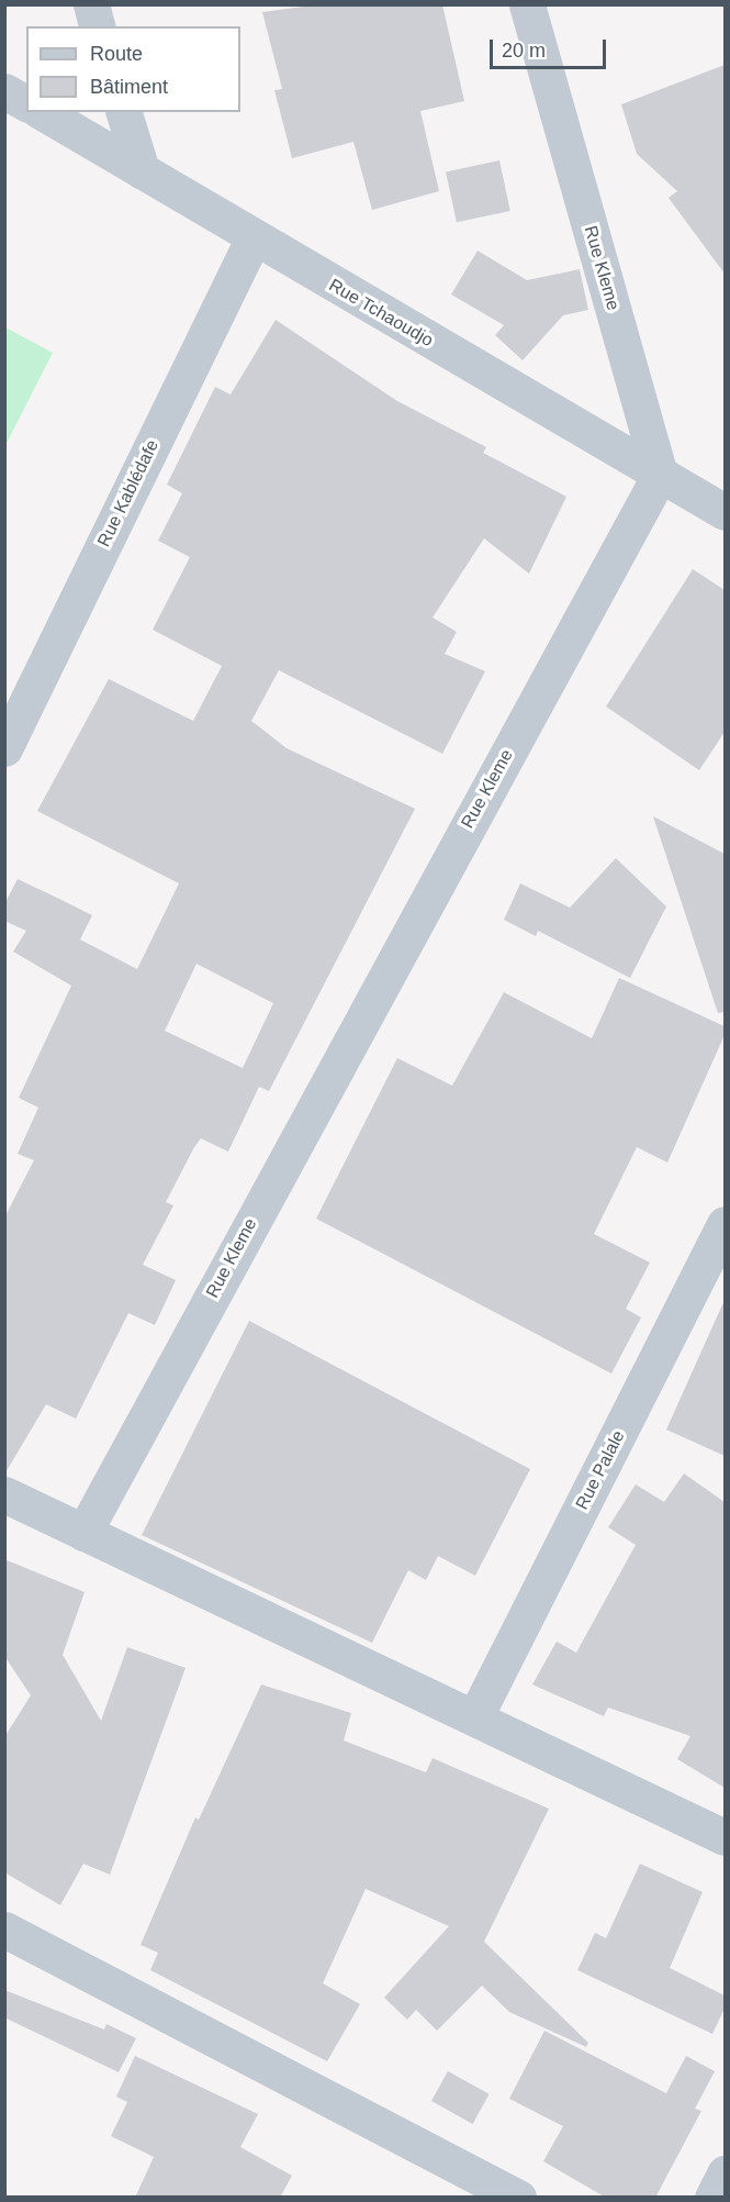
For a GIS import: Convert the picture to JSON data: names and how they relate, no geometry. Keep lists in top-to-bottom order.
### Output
{
  "streets": {
    "street": [
      "Rue Kleme",
      "Rue Tchaoudjo",
      "Rue Kablédafe",
      "Rue Palale"
    ]
  },
  "crossings": [
    ["Rue Kleme", "Rue Tchaoudjo"],
    ["Rue Tchaoudjo", "Rue Kablédafe"]
  ],
  "legend": ["Route", "Bâtiment"],
  "scale_bar": "20 m"
}
